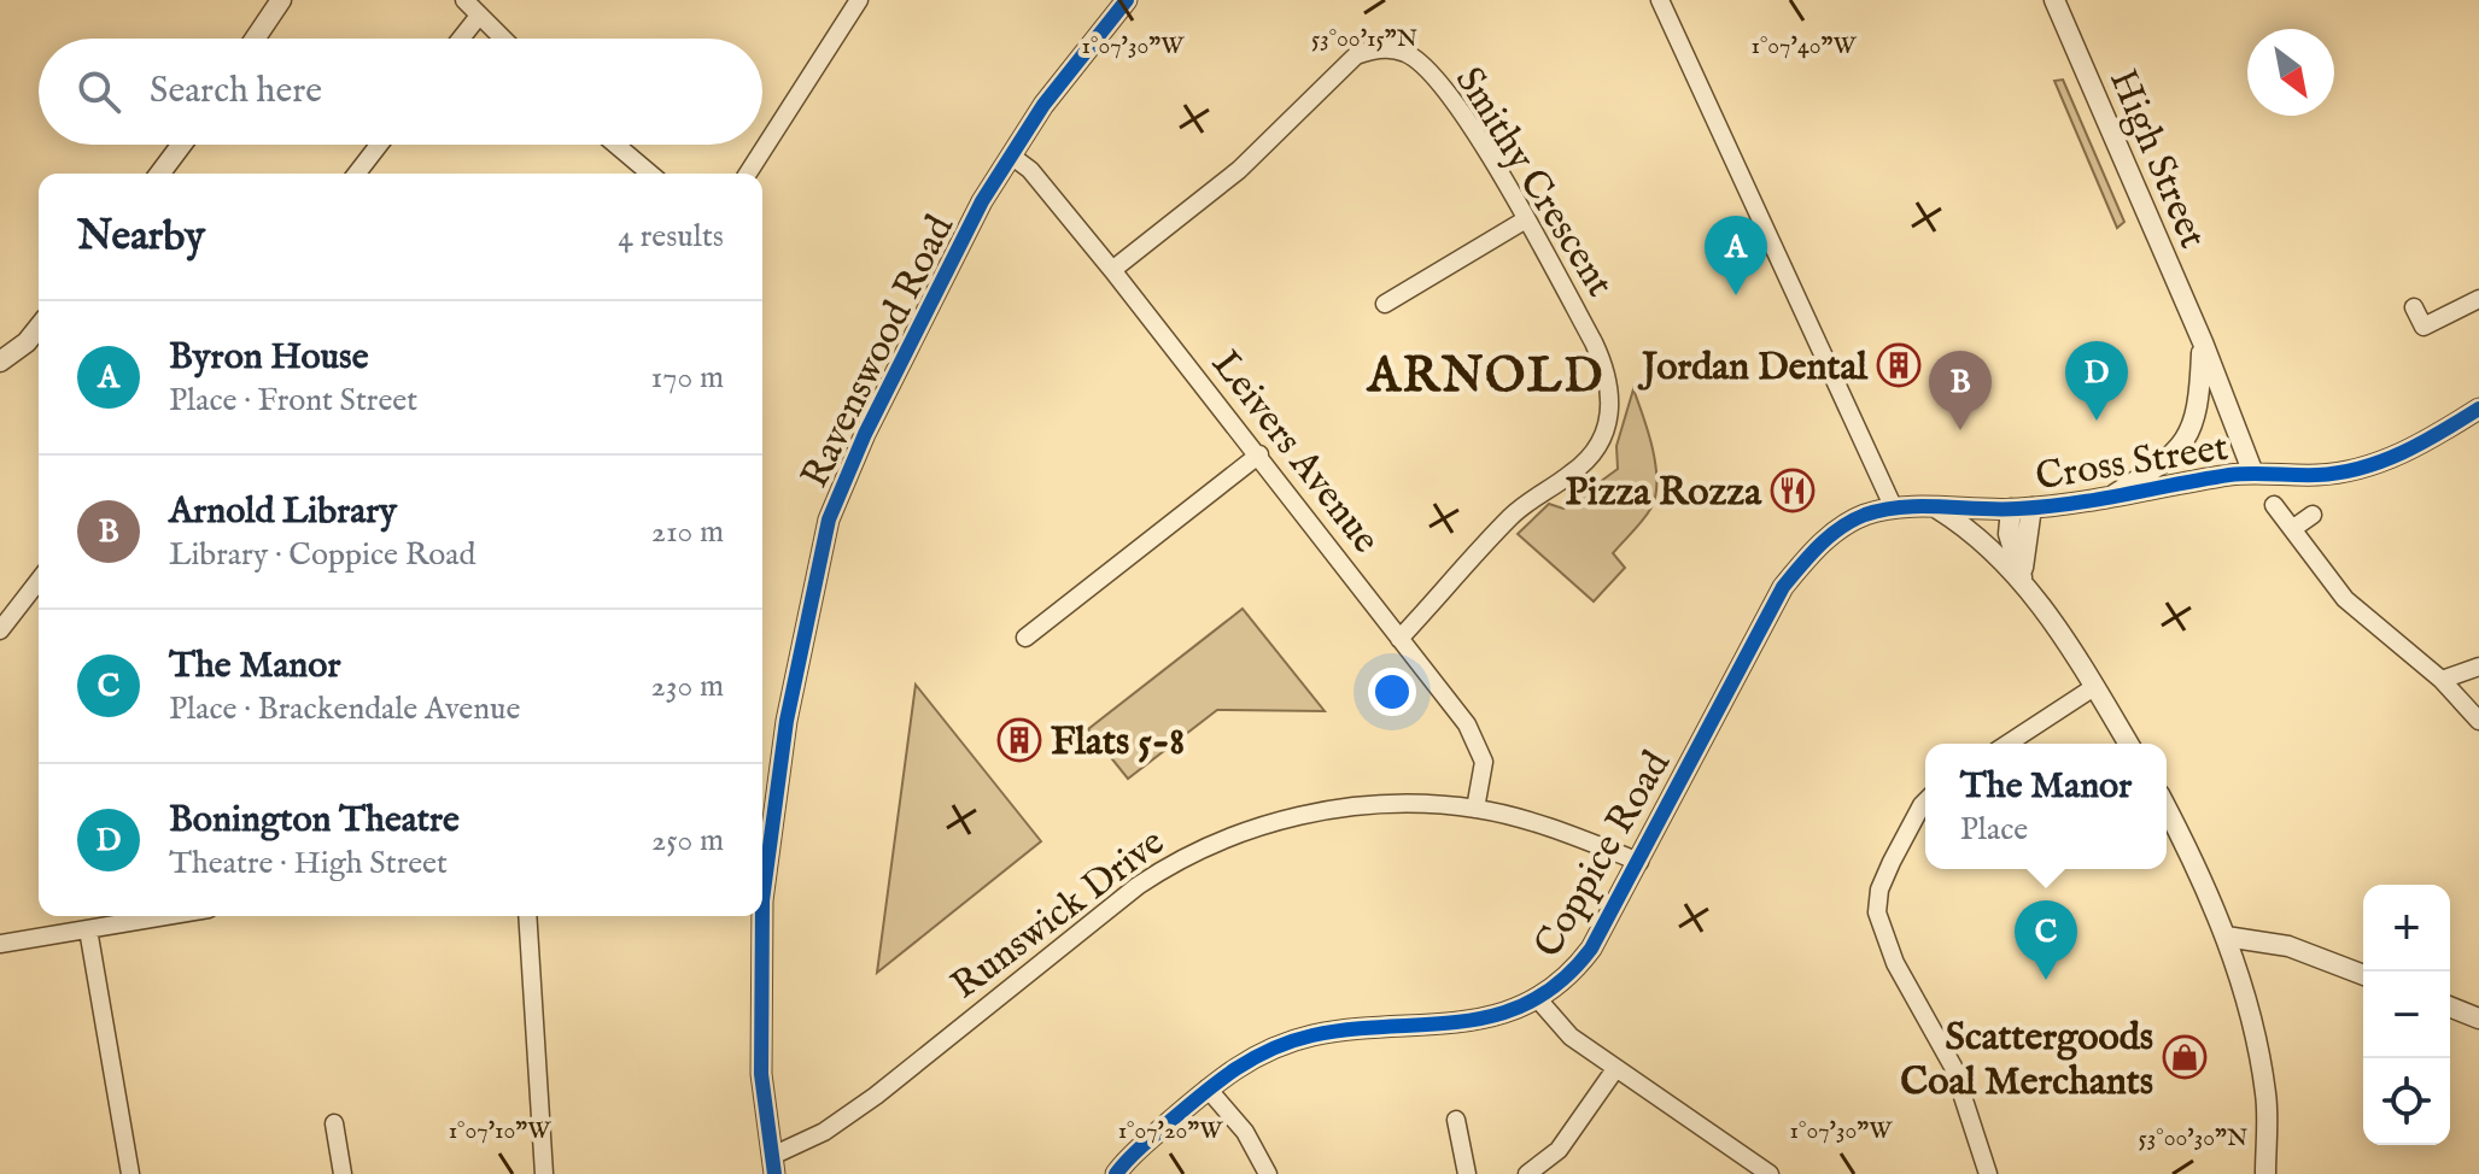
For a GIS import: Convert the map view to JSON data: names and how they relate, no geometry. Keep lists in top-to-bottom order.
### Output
{
  "streets": {
    "street": [
      "High Street",
      "Smithy Crescent",
      "Ravenswood Road",
      "Leivers Avenue",
      "Cross Street",
      "Coppice Road",
      "Runswick Drive"
    ]
  },
  "crossings": [
    ["High Street", "Cross Street"],
    ["Smithy Crescent", "Leivers Avenue"],
    ["Ravenswood Road", "Leivers Avenue"],
    ["Ravenswood Road", "Runswick Drive"],
    ["Leivers Avenue", "Runswick Drive"],
    ["Cross Street", "Coppice Road"],
    ["Coppice Road", "Runswick Drive"]
  ],
  "districts": ["ARNOLD"],
  "places": {
    "building": ["Jordan Dental", "Flats 5-8"],
    "restaurant": ["Pizza Rozza"],
    "shop": ["Scattergoods Coal Merchants"]
  },
  "north": "bottom right",
  "page": {
    "search": "Search here",
    "heading": ["Nearby", "4 results"],
    "pins": [
      "A",
      "D",
      "B",
      "C"
    ],
    "list": [
      {
        "mark": "A",
        "name": "Byron House",
        "note": "Place · Front Street",
        "value": "170 m"
      },
      {
        "mark": "B",
        "name": "Arnold Library",
        "note": "Library · Coppice Road",
        "value": "210 m"
      },
      {
        "mark": "C",
        "name": "The Manor",
        "note": "Place · Brackendale Avenue",
        "value": "230 m"
      },
      {
        "mark": "D",
        "name": "Bonington Theatre",
        "note": "Theatre · High Street",
        "value": "250 m"
      }
    ],
    "popup": ["The Manor", "Place"],
    "map_buttons": ["+", "−"]
  },
  "coordinates": [
    "53°00'15\"N",
    "1°07'40\"W",
    "1°07'30\"W",
    "1°07'10\"W",
    "1°07'20\"W",
    "53°00'30\"N"
  ]
}
